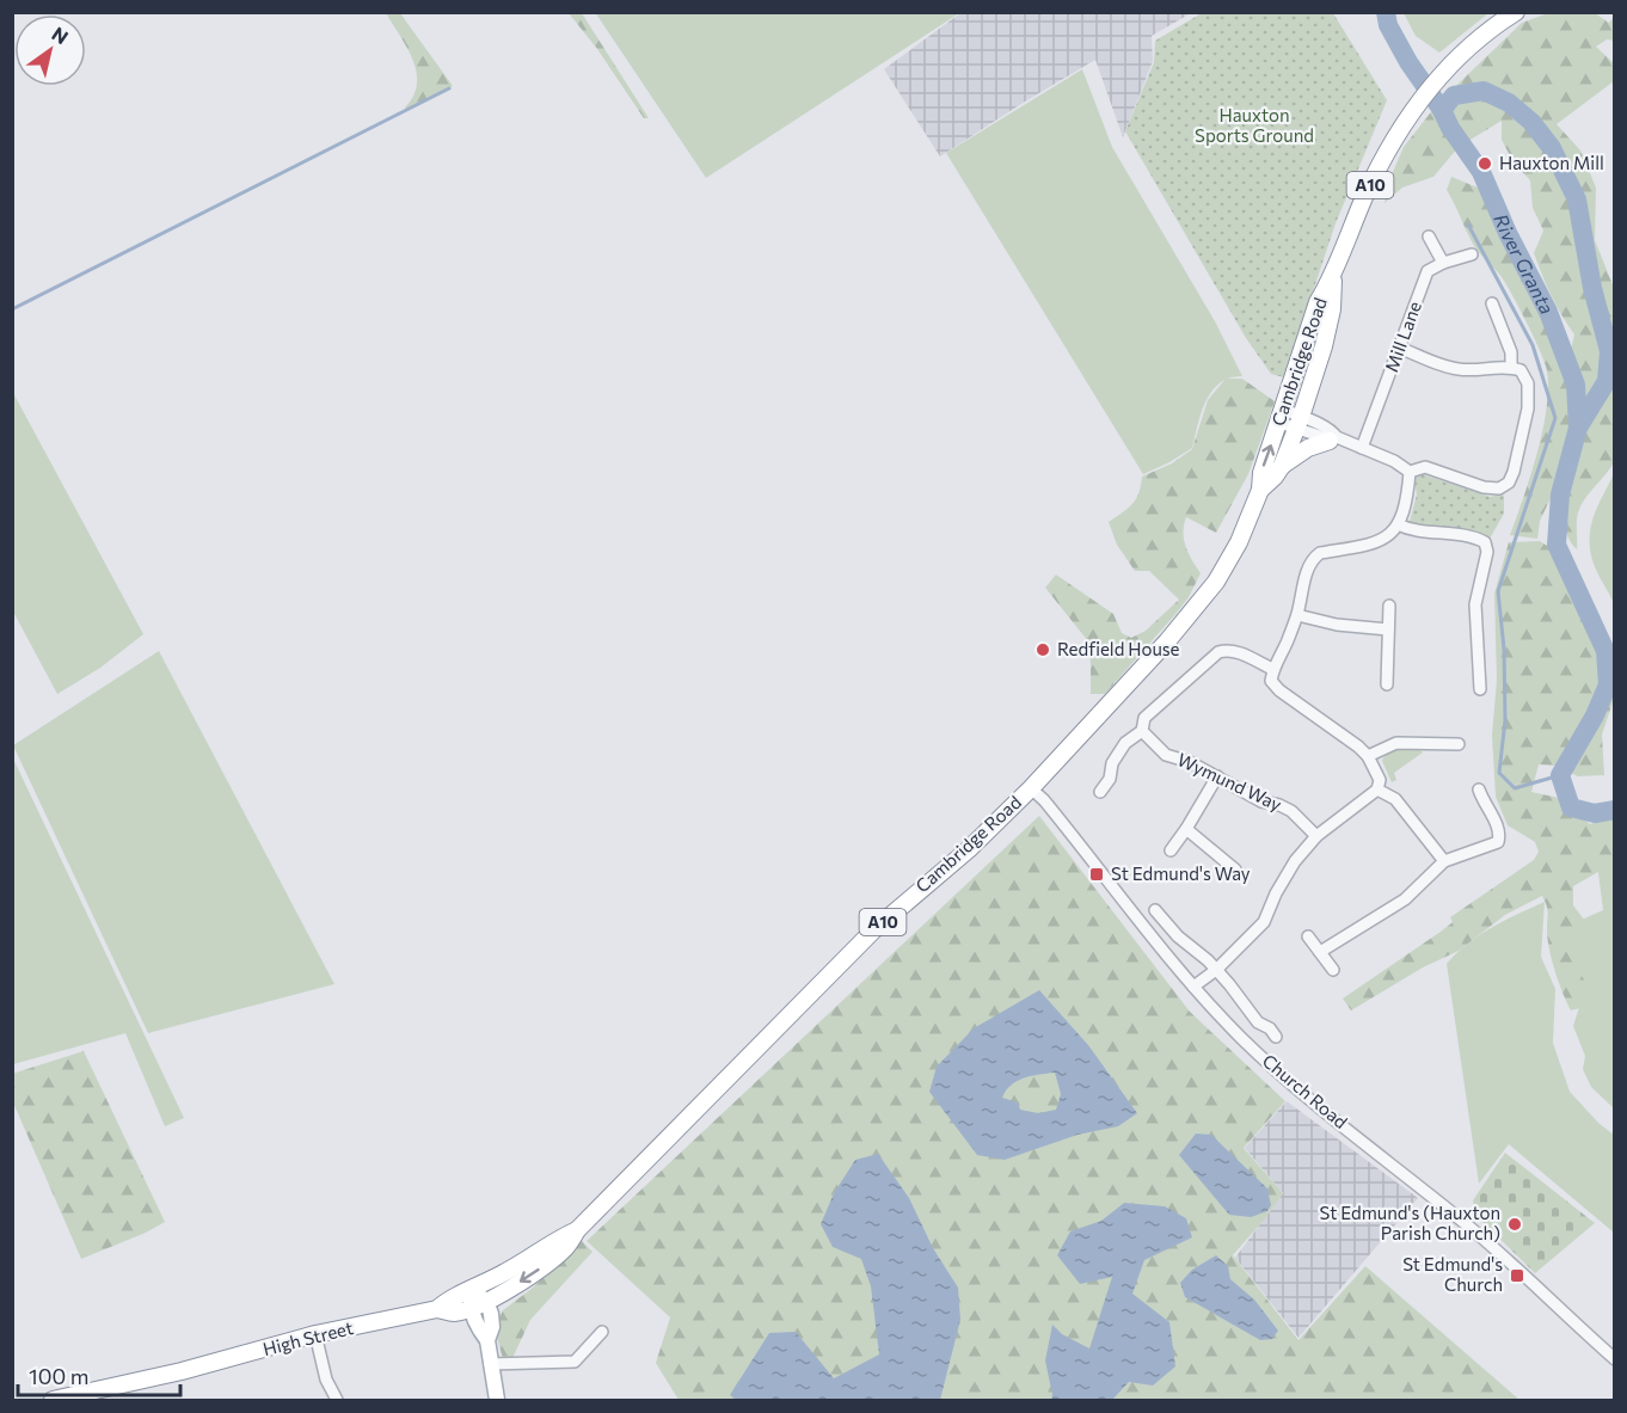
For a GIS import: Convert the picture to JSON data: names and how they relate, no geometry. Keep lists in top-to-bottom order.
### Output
{
  "streets": {
    "highway": ["A10", "Cambridge Road", "High Street"],
    "street": ["Mill Lane", "Wymund Way", "Church Road"]
  },
  "crossings": [
    ["Cambridge Road", "Church Road"],
    ["Cambridge Road", "High Street"]
  ],
  "water": ["River Granta"],
  "parks": ["Hauxton Sports Ground"],
  "places": {
    "other": ["Hauxton Mill", "Redfield House", "St Edmund's (Hauxton Parish Church)"],
    "transit": ["St Edmund's Way", "St Edmund's Church"]
  },
  "scale_bar": "100 m",
  "north": "top right"
}
